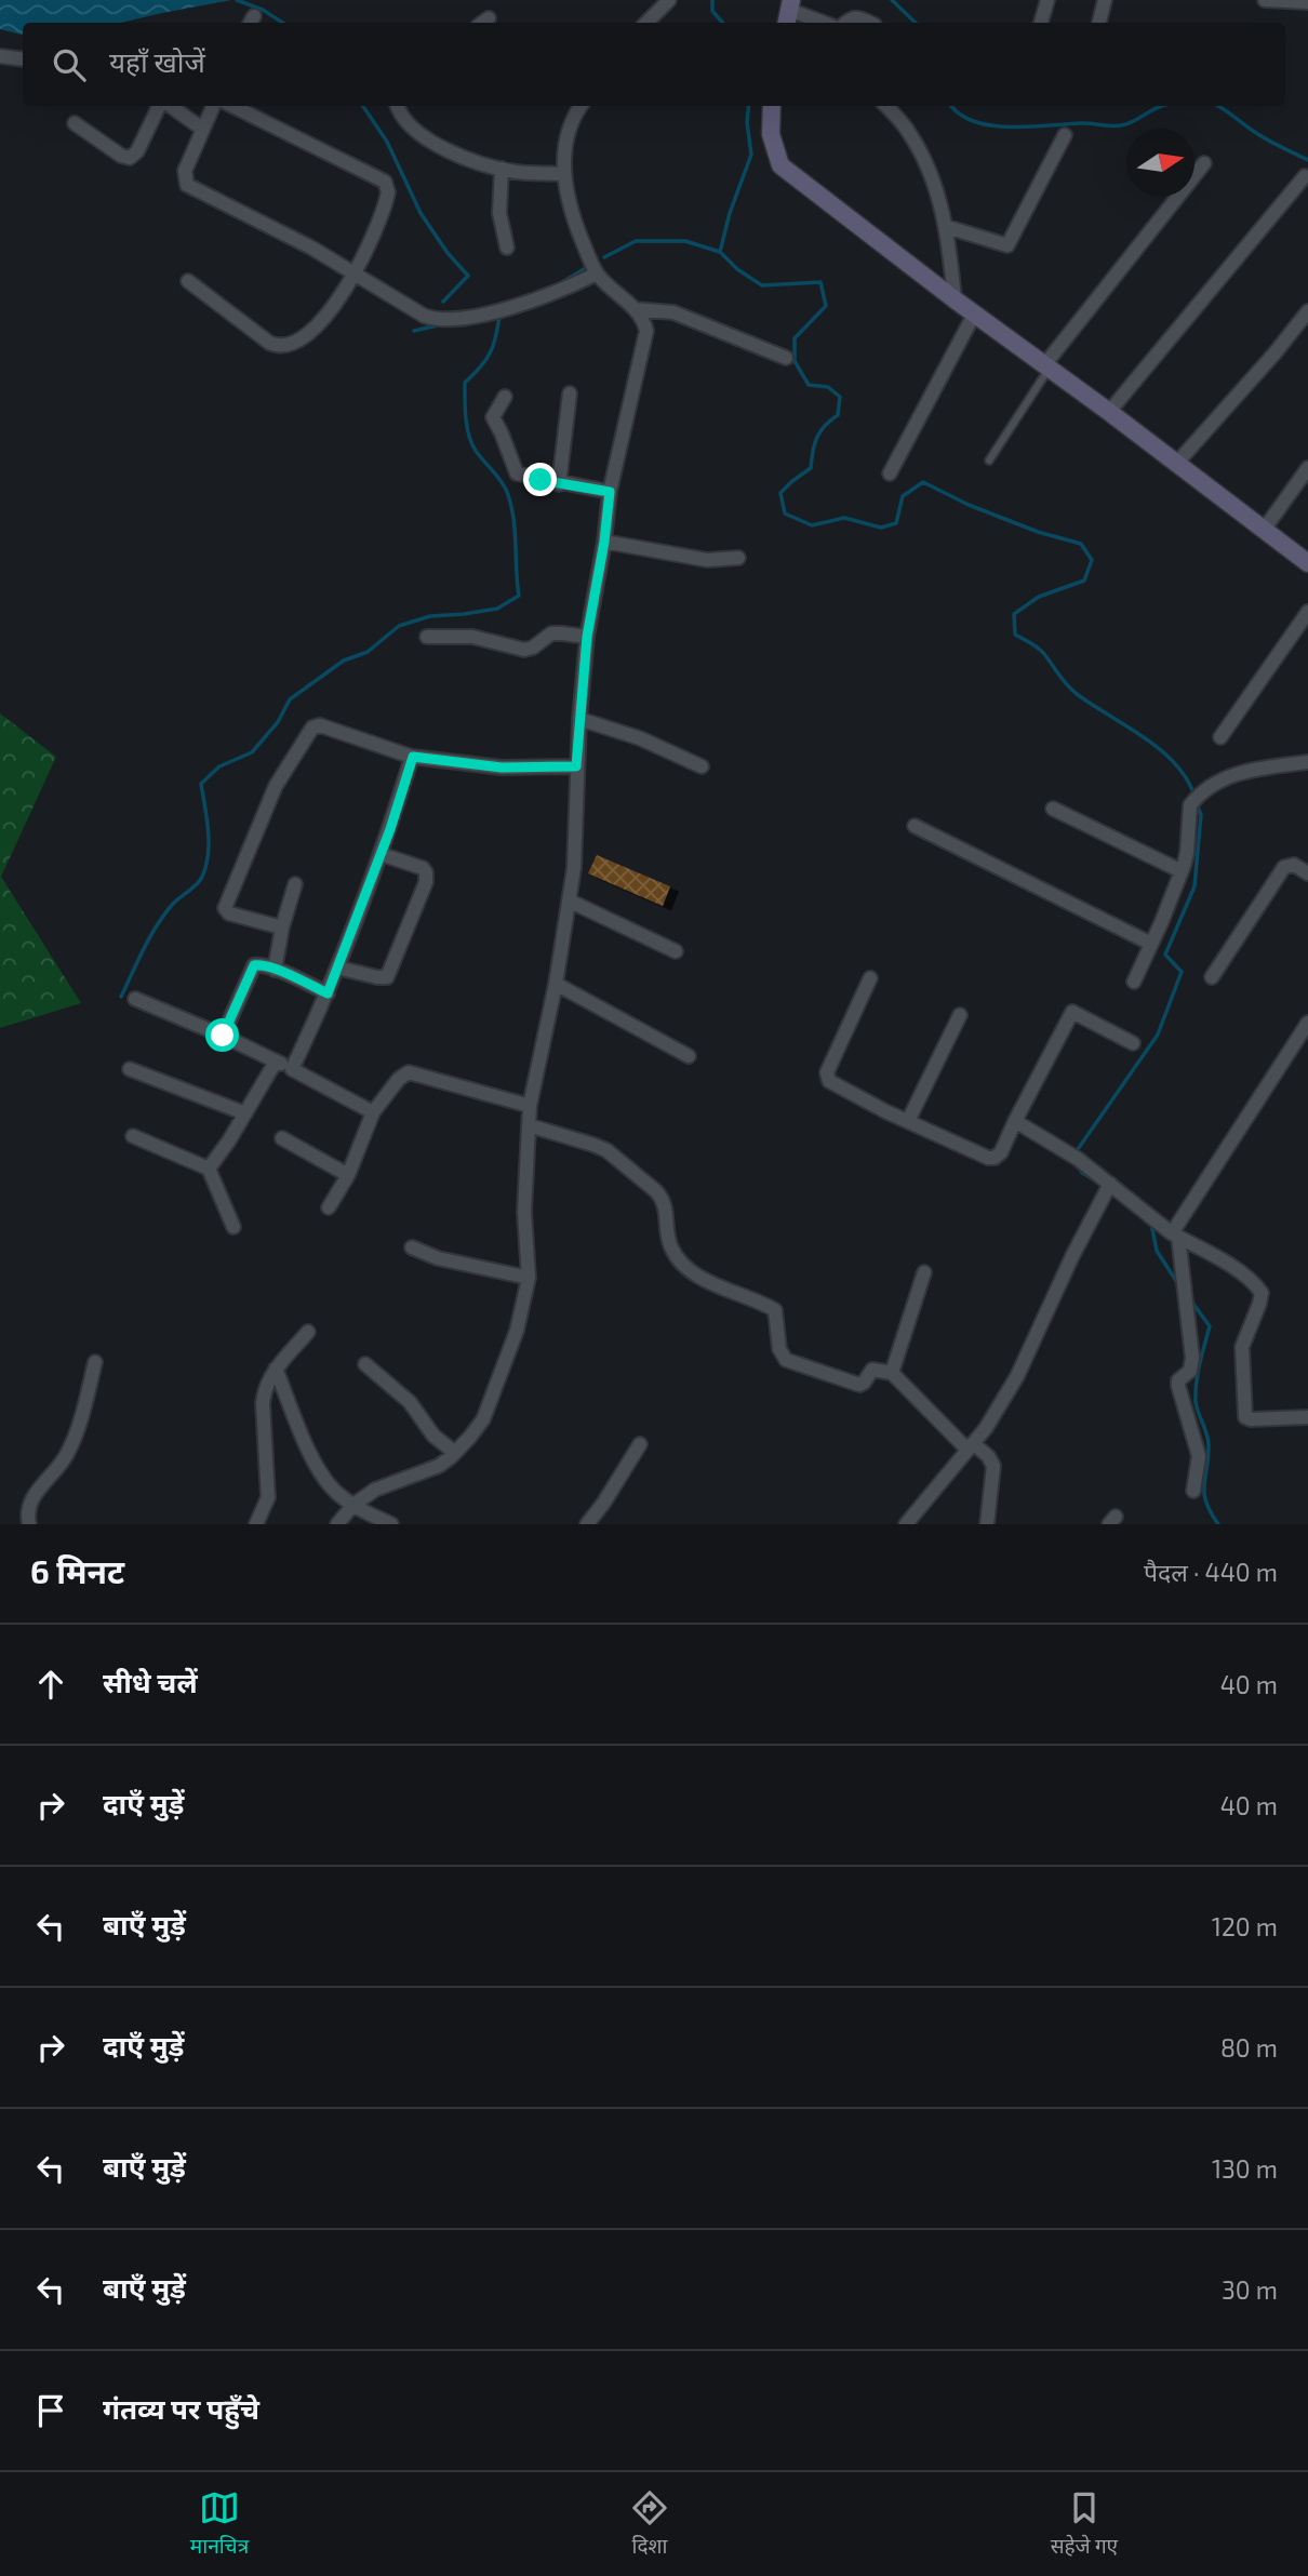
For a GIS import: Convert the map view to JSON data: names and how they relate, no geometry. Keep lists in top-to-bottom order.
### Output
{
  "north": "right",
  "page": {
    "search": "यहाँ खोजें",
    "heading": ["6 मिनट", "पैदल · 440 m"],
    "list": [
      ["सीधे चलें", "40 m"],
      ["दाएँ मुड़ें", "40 m"],
      ["बाएँ मुड़ें", "120 m"],
      ["दाएँ मुड़ें", "80 m"],
      ["बाएँ मुड़ें", "130 m"],
      ["बाएँ मुड़ें", "30 m"],
      "गंतव्य पर पहुँचे"
    ],
    "nav": ["मानचित्र", "दिशा", "सहेजे गए"]
  }
}
